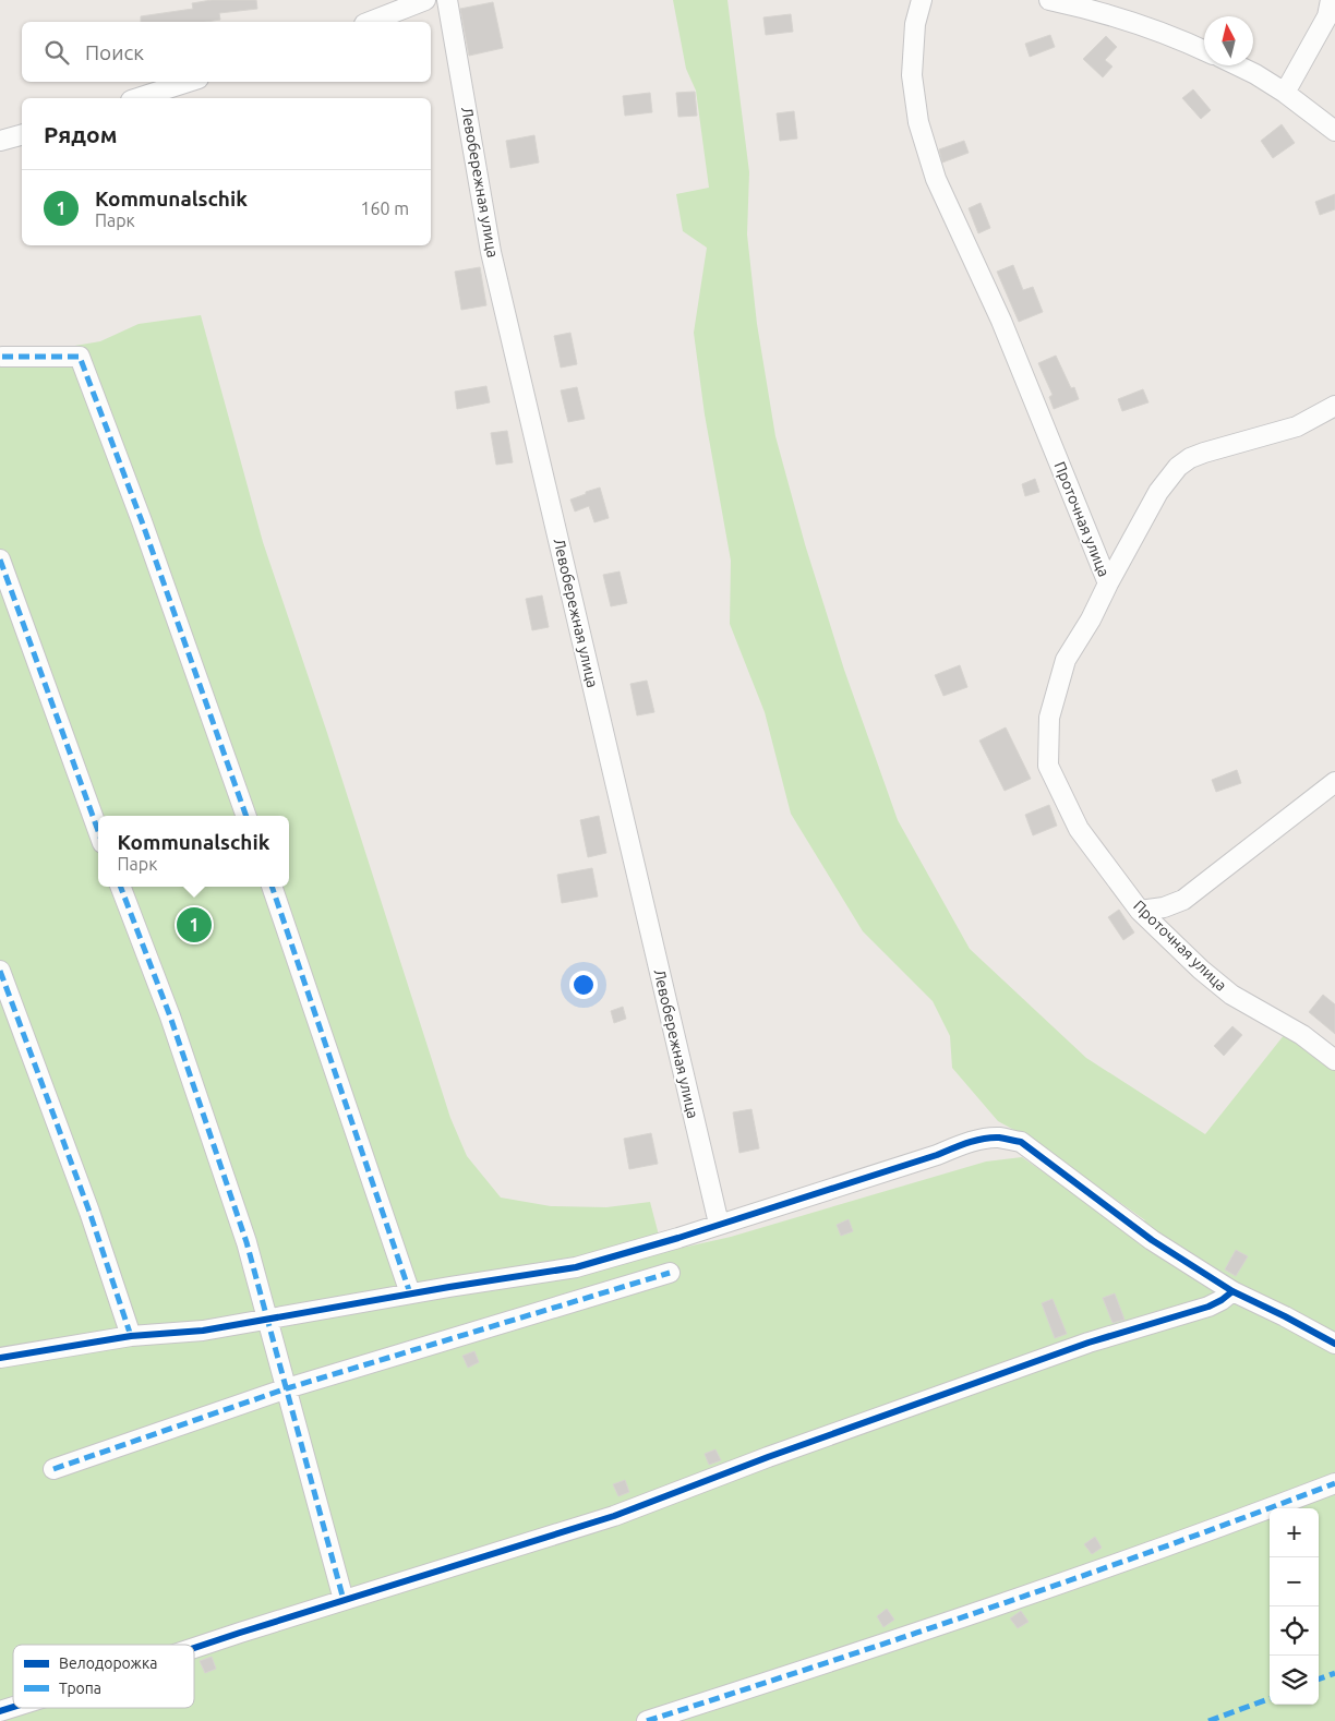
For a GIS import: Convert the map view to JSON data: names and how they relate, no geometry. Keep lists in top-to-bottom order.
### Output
{
  "streets": {
    "street": ["Левобережная улица", "Проточная улица"]
  },
  "legend": ["Велодорожка", "Тропа"],
  "north": "top",
  "page": {
    "search": "Поиск",
    "heading": "Рядом",
    "list": [
      {
        "mark": "1",
        "name": "Kommunalschik",
        "note": "Парк",
        "value": "160 m"
      }
    ],
    "popup": ["Kommunalschik", "Парк"],
    "pins": "1",
    "map_buttons": ["+", "−"]
  }
}
